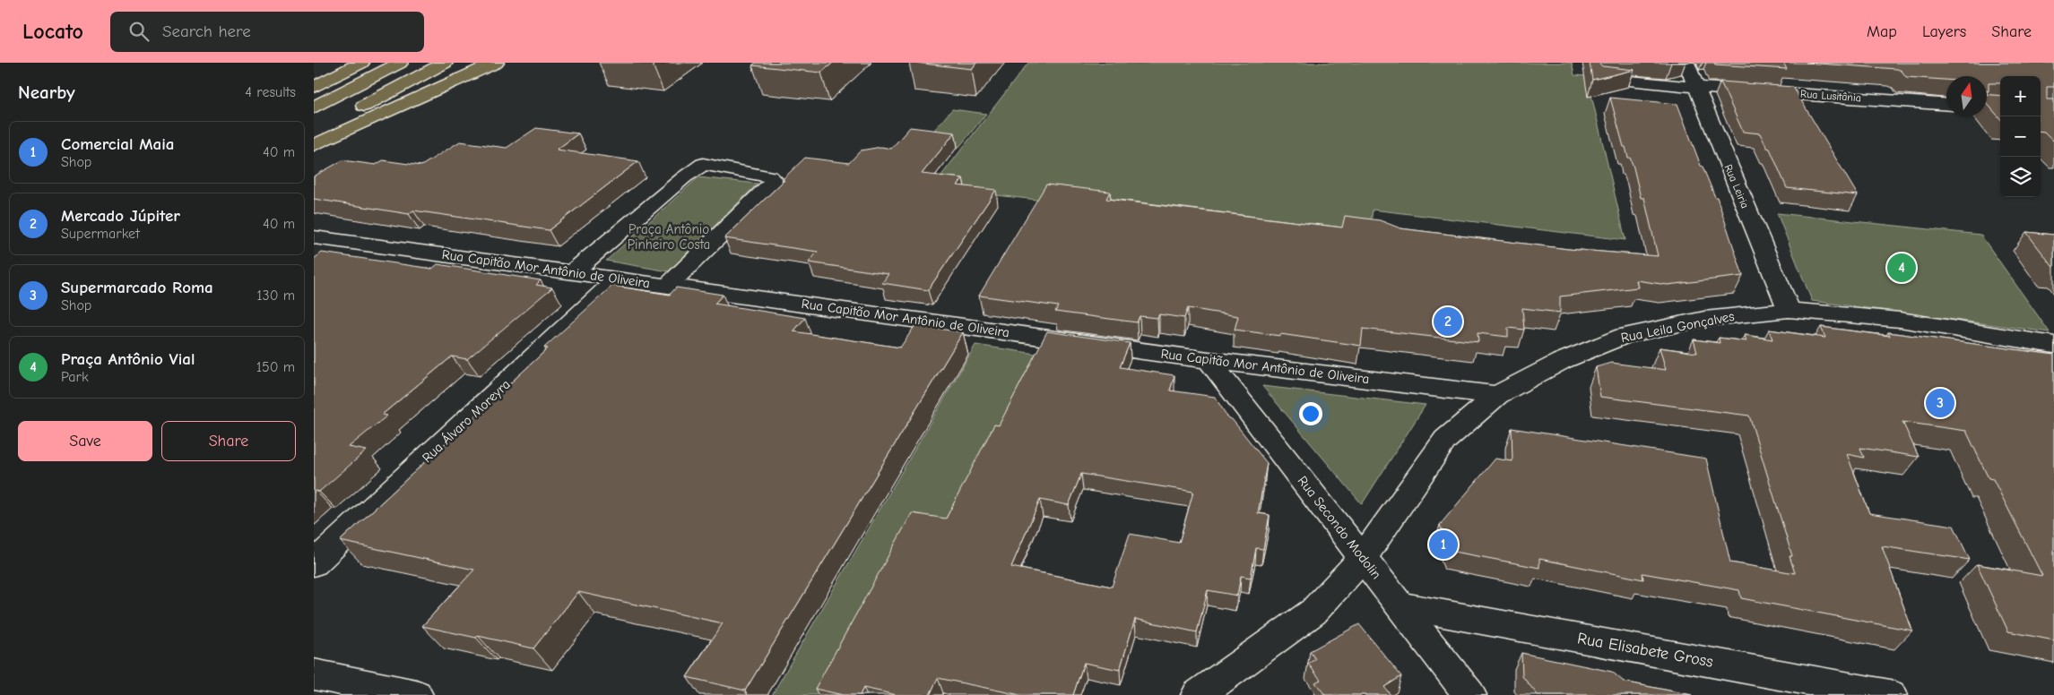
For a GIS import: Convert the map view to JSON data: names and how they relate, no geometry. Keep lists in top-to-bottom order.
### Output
{
  "streets": {
    "street": [
      "Rua Lusitânia",
      "Rua Leiria",
      "Rua Capitão Mor Antônio de Oliveira",
      "Rua Leila Gonçalves",
      "Rua Álvaro Moreyra",
      "Rua Secondo Modolin",
      "Rua Elisabete Gross"
    ]
  },
  "crossings": [
    ["Rua Lusitânia", "Rua Leiria"],
    ["Rua Leiria", "Rua Leila Gonçalves"],
    ["Rua Capitão Mor Antônio de Oliveira", "Rua Leila Gonçalves"],
    ["Rua Capitão Mor Antônio de Oliveira", "Rua Álvaro Moreyra"],
    ["Rua Capitão Mor Antônio de Oliveira", "Rua Secondo Modolin"],
    ["Rua Leila Gonçalves", "Rua Secondo Modolin"],
    ["Rua Secondo Modolin", "Rua Elisabete Gross"]
  ],
  "parks": ["Praça Antônio Pinheiro Costa"],
  "north": "top",
  "page": {
    "header": "Locato",
    "search": "Search here",
    "nav": ["Map", "Layers", "Share"],
    "heading": ["Nearby", "4 results"],
    "map_buttons": ["+", "−"],
    "list": [
      {
        "mark": "1",
        "name": "Comercial Maia",
        "note": "Shop",
        "value": "40 m"
      },
      {
        "mark": "2",
        "name": "Mercado Júpiter",
        "note": "Supermarket",
        "value": "40 m"
      },
      {
        "mark": "3",
        "name": "Supermarcado Roma",
        "note": "Shop",
        "value": "130 m"
      },
      {
        "mark": "4",
        "name": "Praça Antônio Vial",
        "note": "Park",
        "value": "150 m"
      }
    ],
    "pins": [
      "4",
      "2",
      "3",
      "1"
    ],
    "buttons": ["Save", "Share"]
  }
}
